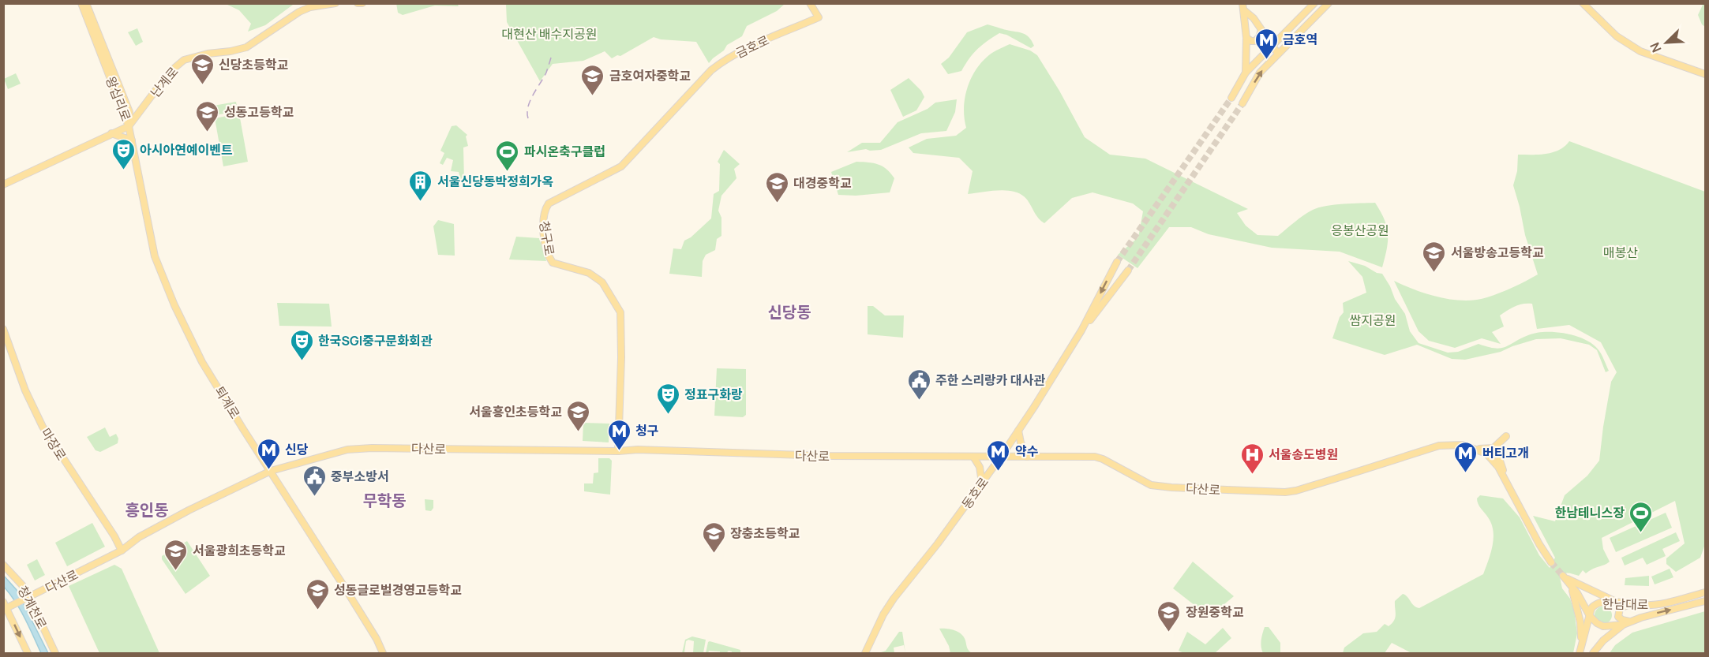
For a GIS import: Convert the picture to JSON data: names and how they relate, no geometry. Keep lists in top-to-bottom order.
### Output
{
  "streets": {
    "main road": [
      "금호로",
      "난계로",
      "왕십리로",
      "청구로",
      "퇴계로",
      "마장로",
      "다산로",
      "동호로",
      "한남대로",
      "청계천로"
    ]
  },
  "crossings": [
    ["금호로", "청구로"],
    ["난계로", "왕십리로"],
    ["난계로", "퇴계로"],
    ["왕십리로", "퇴계로"],
    ["청구로", "다산로"],
    ["퇴계로", "다산로"],
    ["마장로", "다산로"],
    ["다산로", "동호로"],
    ["다산로", "청계천로"]
  ],
  "districts": ["신당동", "무학동", "흥인동"],
  "parks": [
    "대현산 배수지공원",
    "응봉산공원",
    "매봉산",
    "쌈지공원"
  ],
  "places": {
    "metro station": [
      "금호역",
      "청구",
      "신당",
      "약수",
      "버티고개"
    ],
    "school or university": [
      "신당초등학교",
      "금호여자중학교",
      "성동고등학교",
      "대경중학교",
      "서울방송고등학교",
      "서울흥인초등학교",
      "장충초등학교",
      "서울광희초등학교",
      "성동글로벌경영고등학교",
      "장원중학교"
    ],
    "theatre": ["아시아연예이벤트", "한국SGI중구문화회관", "정표구화랑"],
    "sports": ["파시온축구클럽", "한남테니스장"],
    "building": ["서울신당동박정희가옥"],
    "public building": ["주한 스리랑카 대사관", "중부소방서"],
    "hospital": ["서울송도병원"]
  },
  "north": "bottom left"
}
